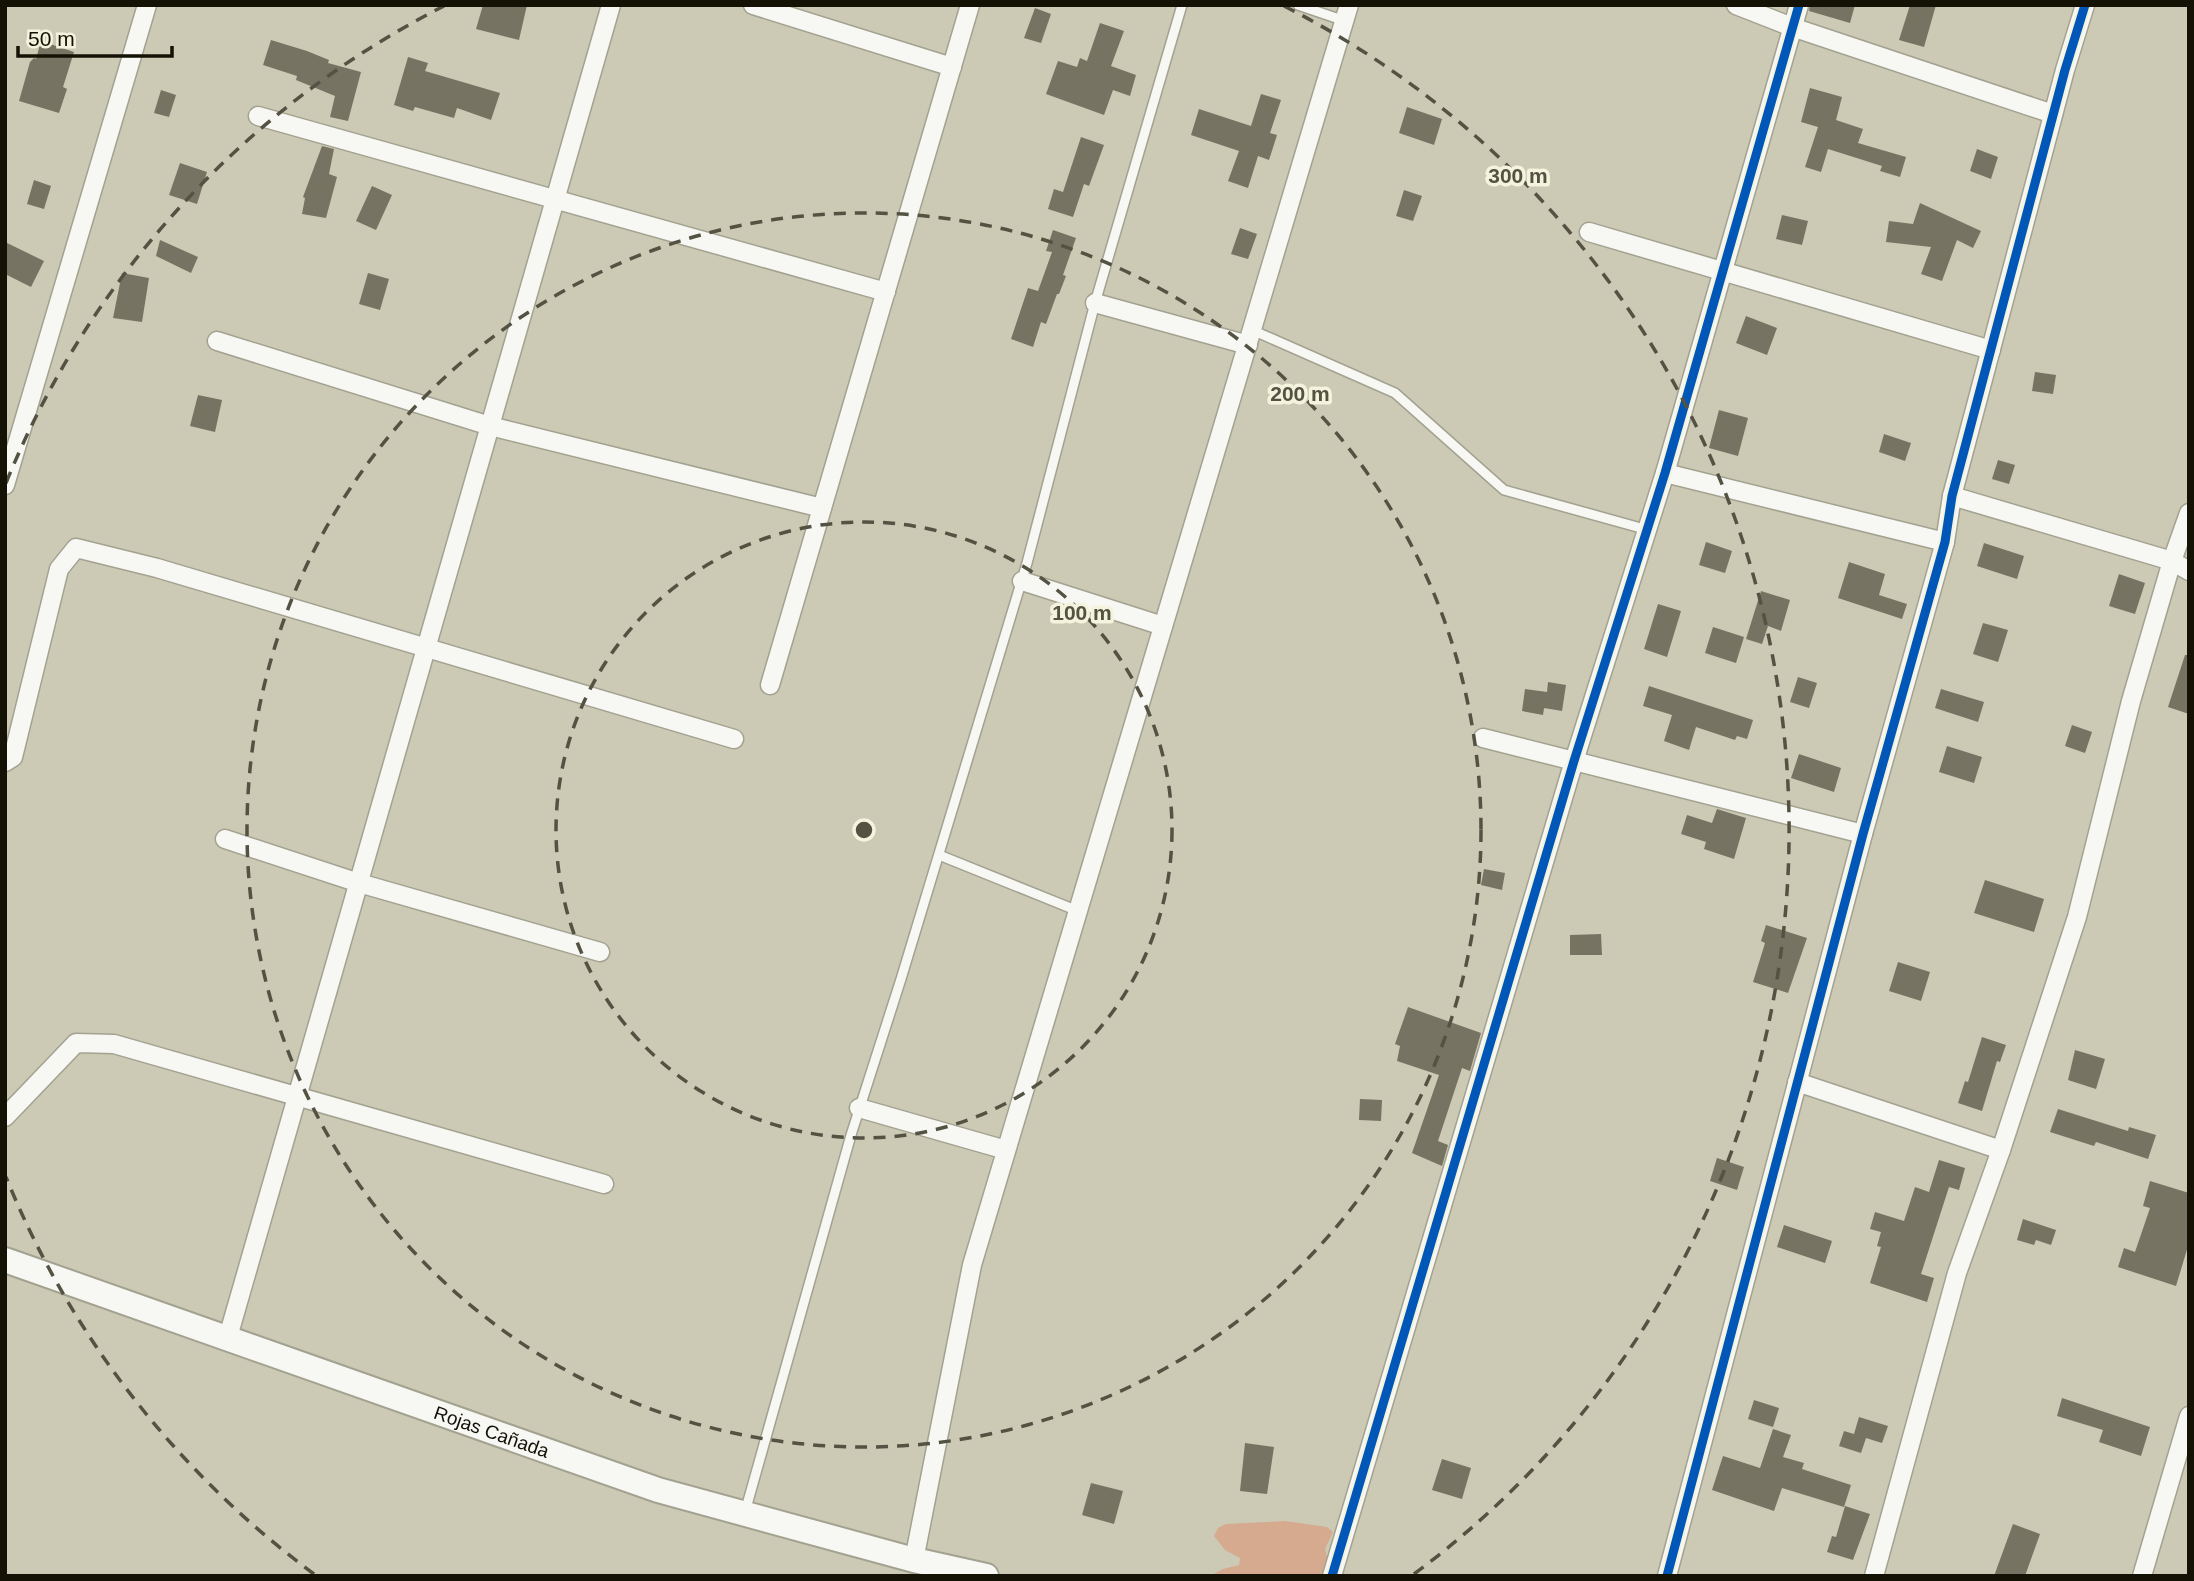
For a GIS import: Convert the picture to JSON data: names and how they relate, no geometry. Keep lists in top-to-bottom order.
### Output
{
  "streets": {
    "main road": ["Rojas Cañada"]
  },
  "scale_bar": "50 m",
  "rings": ["300 m", "200 m", "100 m"]
}
